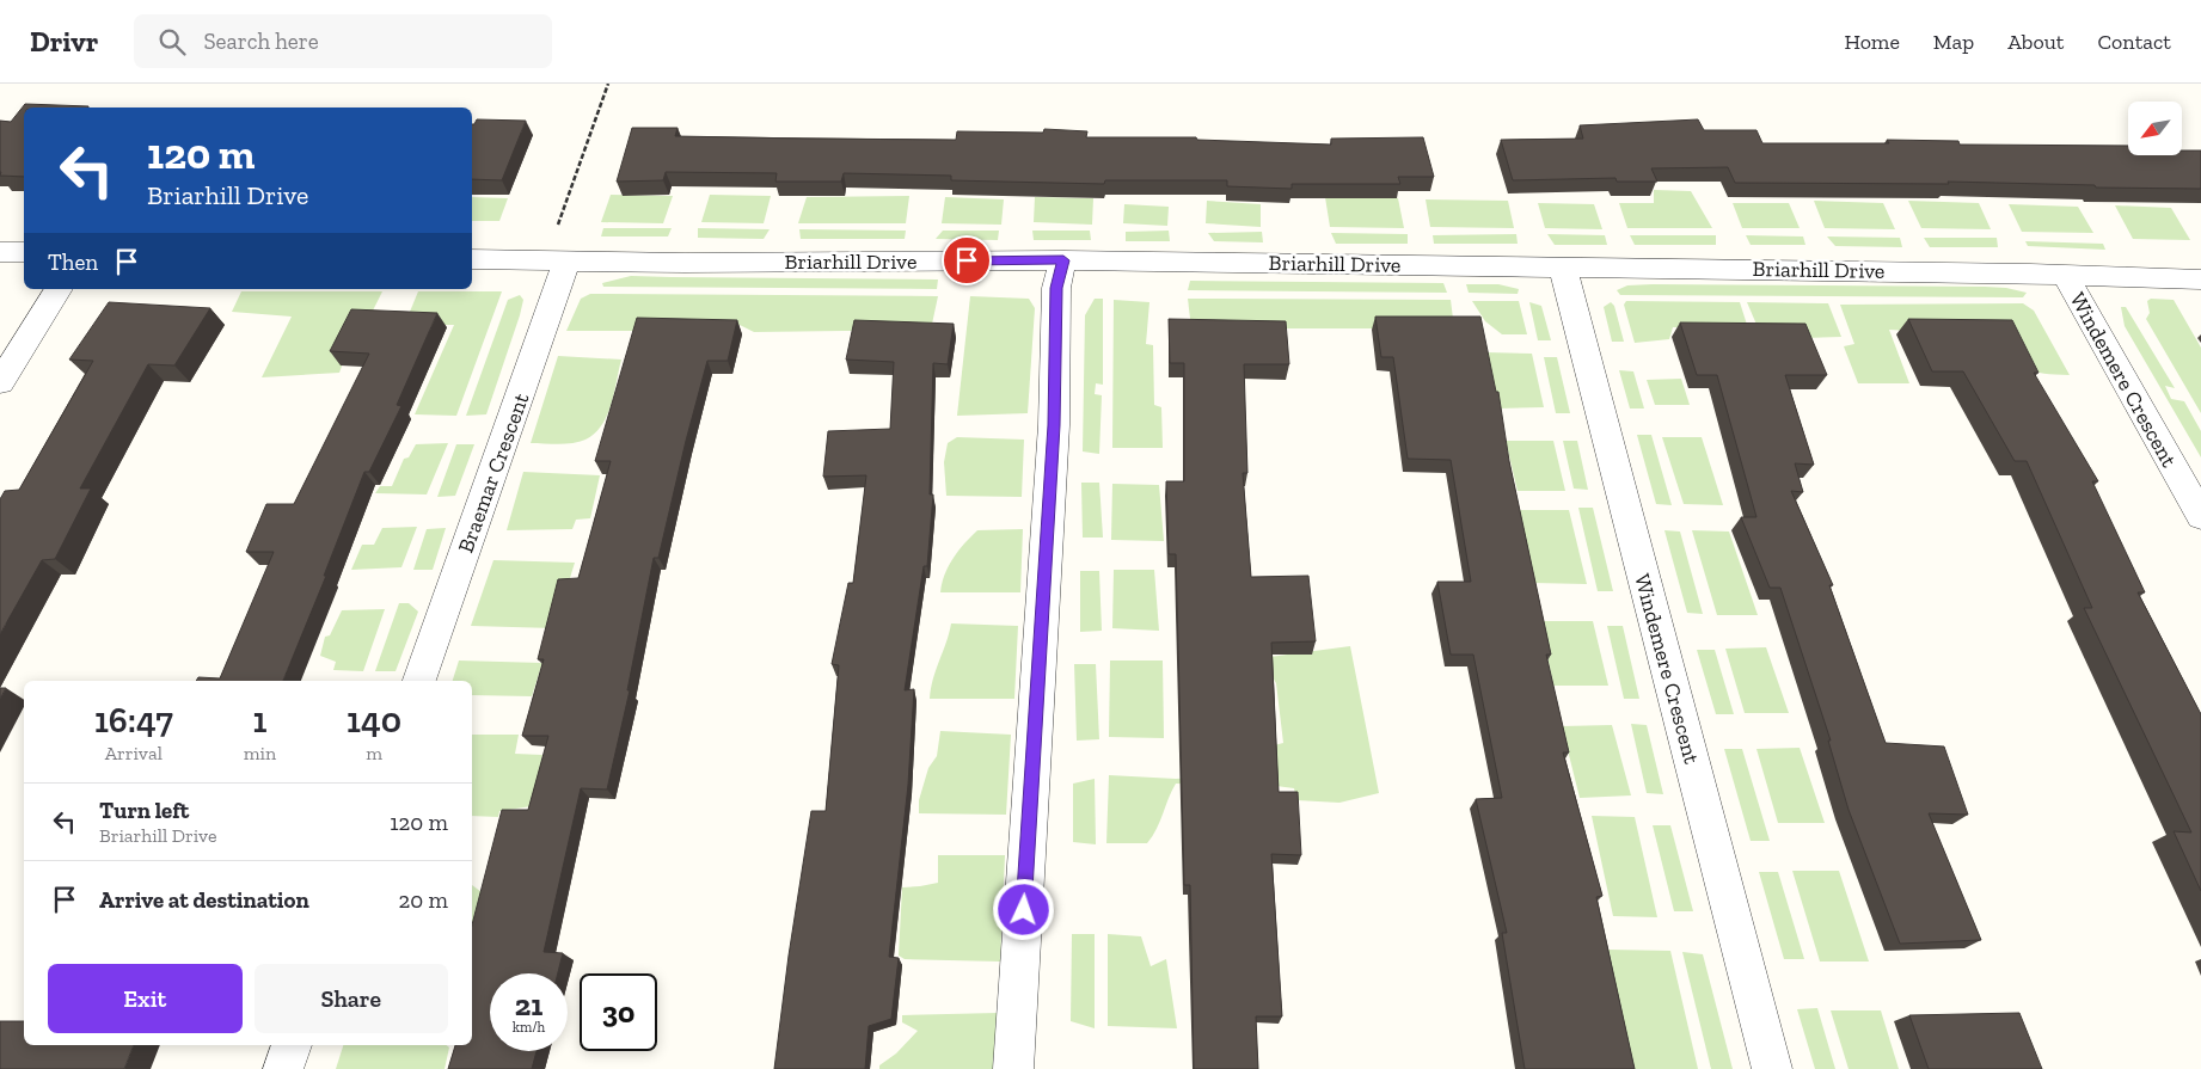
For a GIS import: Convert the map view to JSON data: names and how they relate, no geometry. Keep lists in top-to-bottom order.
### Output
{
  "streets": {
    "street": ["Briarhill Drive", "Windemere Crescent", "Braemar Crescent"]
  },
  "crossings": [
    ["Briarhill Drive", "Windemere Crescent"],
    ["Briarhill Drive", "Braemar Crescent"]
  ],
  "north": "bottom left",
  "page": {
    "header": "Drivr",
    "search": "Search here",
    "nav": [
      "Home",
      "Map",
      "About",
      "Contact"
    ],
    "turn": ["120 m", "Briarhill Drive"],
    "then": "Then",
    "eta": [
      "16:47",
      "Arrival",
      "1",
      "min",
      "140",
      "m"
    ],
    "list": [
      {
        "name": "Turn left",
        "note": "Briarhill Drive",
        "value": "120 m"
      },
      {
        "name": "Arrive at destination",
        "value": "20 m"
      }
    ],
    "buttons": ["Exit", "Share"],
    "speed": "21 km/h",
    "limit": "30"
  }
}
